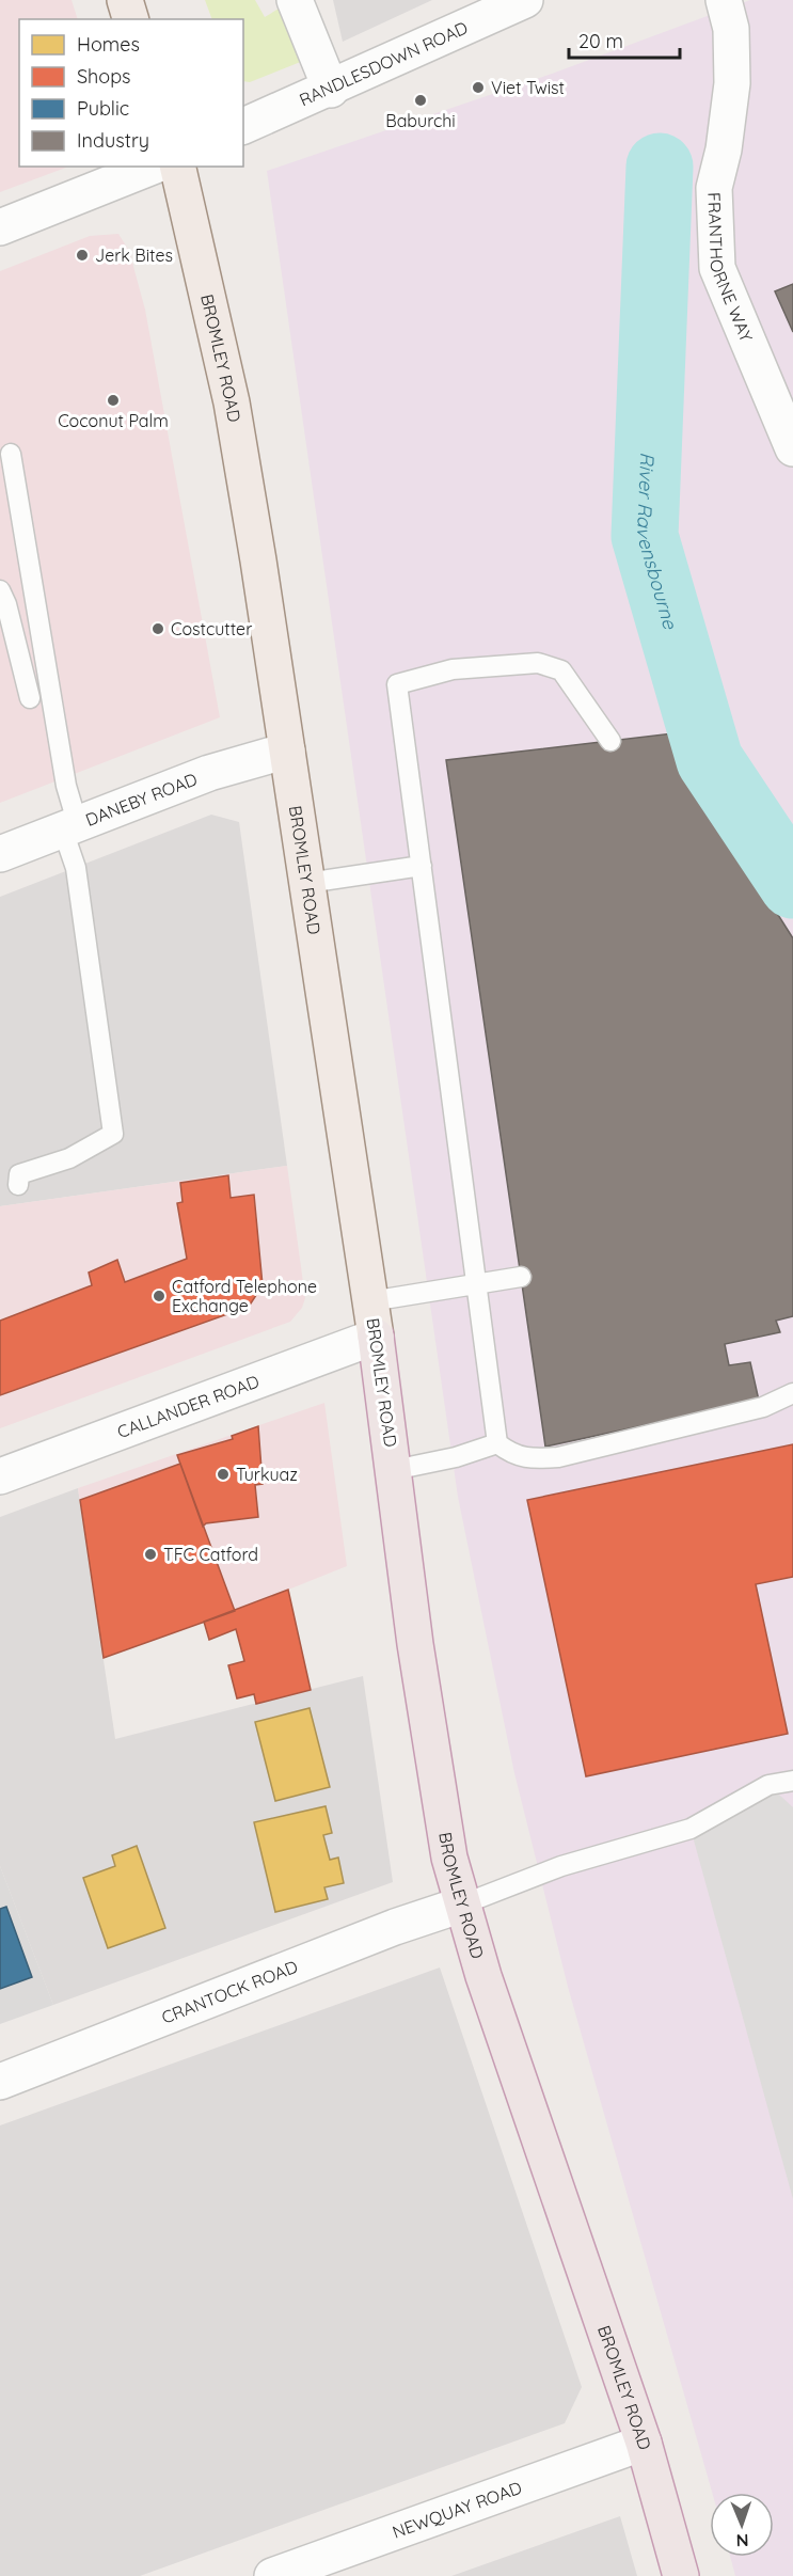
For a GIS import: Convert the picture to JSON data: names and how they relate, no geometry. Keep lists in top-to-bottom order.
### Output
{
  "streets": {
    "highway": ["BROMLEY ROAD"],
    "street": [
      "RANDLESDOWN ROAD",
      "FRANTHORNE WAY",
      "DANEBY ROAD",
      "CALLANDER ROAD",
      "CRANTOCK ROAD",
      "NEWQUAY ROAD"
    ]
  },
  "crossings": [
    ["BROMLEY ROAD", "DANEBY ROAD"],
    ["BROMLEY ROAD", "CALLANDER ROAD"],
    ["BROMLEY ROAD", "CRANTOCK ROAD"],
    ["BROMLEY ROAD", "NEWQUAY ROAD"]
  ],
  "water": ["River Ravensbourne"],
  "places": [
    "Viet Twist",
    "Baburchi",
    "Jerk Bites",
    "Coconut Palm",
    "Costcutter",
    "Catford Telephone Exchange",
    "Turkuaz",
    "TFC Catford"
  ],
  "legend": [
    "Homes",
    "Shops",
    "Public",
    "Industry"
  ],
  "scale_bar": "20 m",
  "north": "bottom"
}
